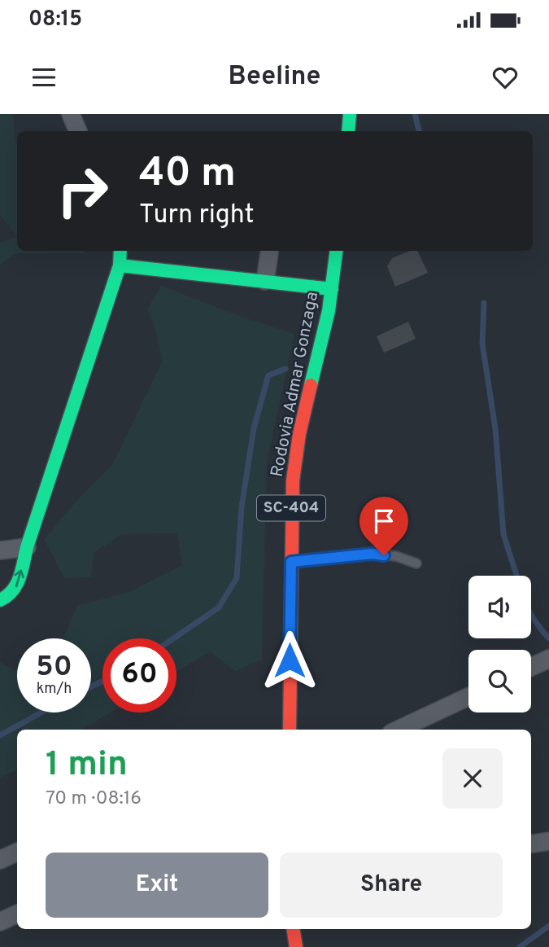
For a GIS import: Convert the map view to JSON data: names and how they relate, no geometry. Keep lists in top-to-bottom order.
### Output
{
  "streets": {
    "street": ["Rodovia Admar Gonzaga", "SC-404"]
  },
  "page": {
    "status": "08:15",
    "header": "Beeline",
    "turn": ["40 m", "Turn right"],
    "speed": "50 km/h",
    "limit": "60",
    "heading": ["1 min", "70 m · 08:16"],
    "buttons": ["Exit", "Share"]
  }
}
